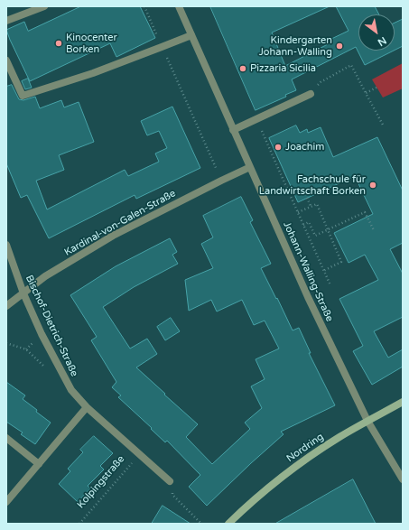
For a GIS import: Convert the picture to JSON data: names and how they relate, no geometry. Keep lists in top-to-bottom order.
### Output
{
  "streets": {
    "main road": ["Nordring"],
    "street": ["Kardinal-von-Galen-Straße", "Johann-Walling-Straße", "Bischof-Dietrich-Straße"],
    "path": ["Kolpingstraße"]
  },
  "crossings": [
    ["Kardinal-von-Galen-Straße", "Johann-Walling-Straße"],
    ["Kardinal-von-Galen-Straße", "Bischof-Dietrich-Straße"],
    ["Johann-Walling-Straße", "Nordring"],
    ["Bischof-Dietrich-Straße", "Kolpingstraße"]
  ],
  "places": [
    "Kinocenter Borken",
    "Kindergarten Johann-Walling",
    "Pizzaria Sicilia",
    "Joachim",
    "Fachschule für Landwirtschaft Borken"
  ],
  "north": "bottom right"
}
